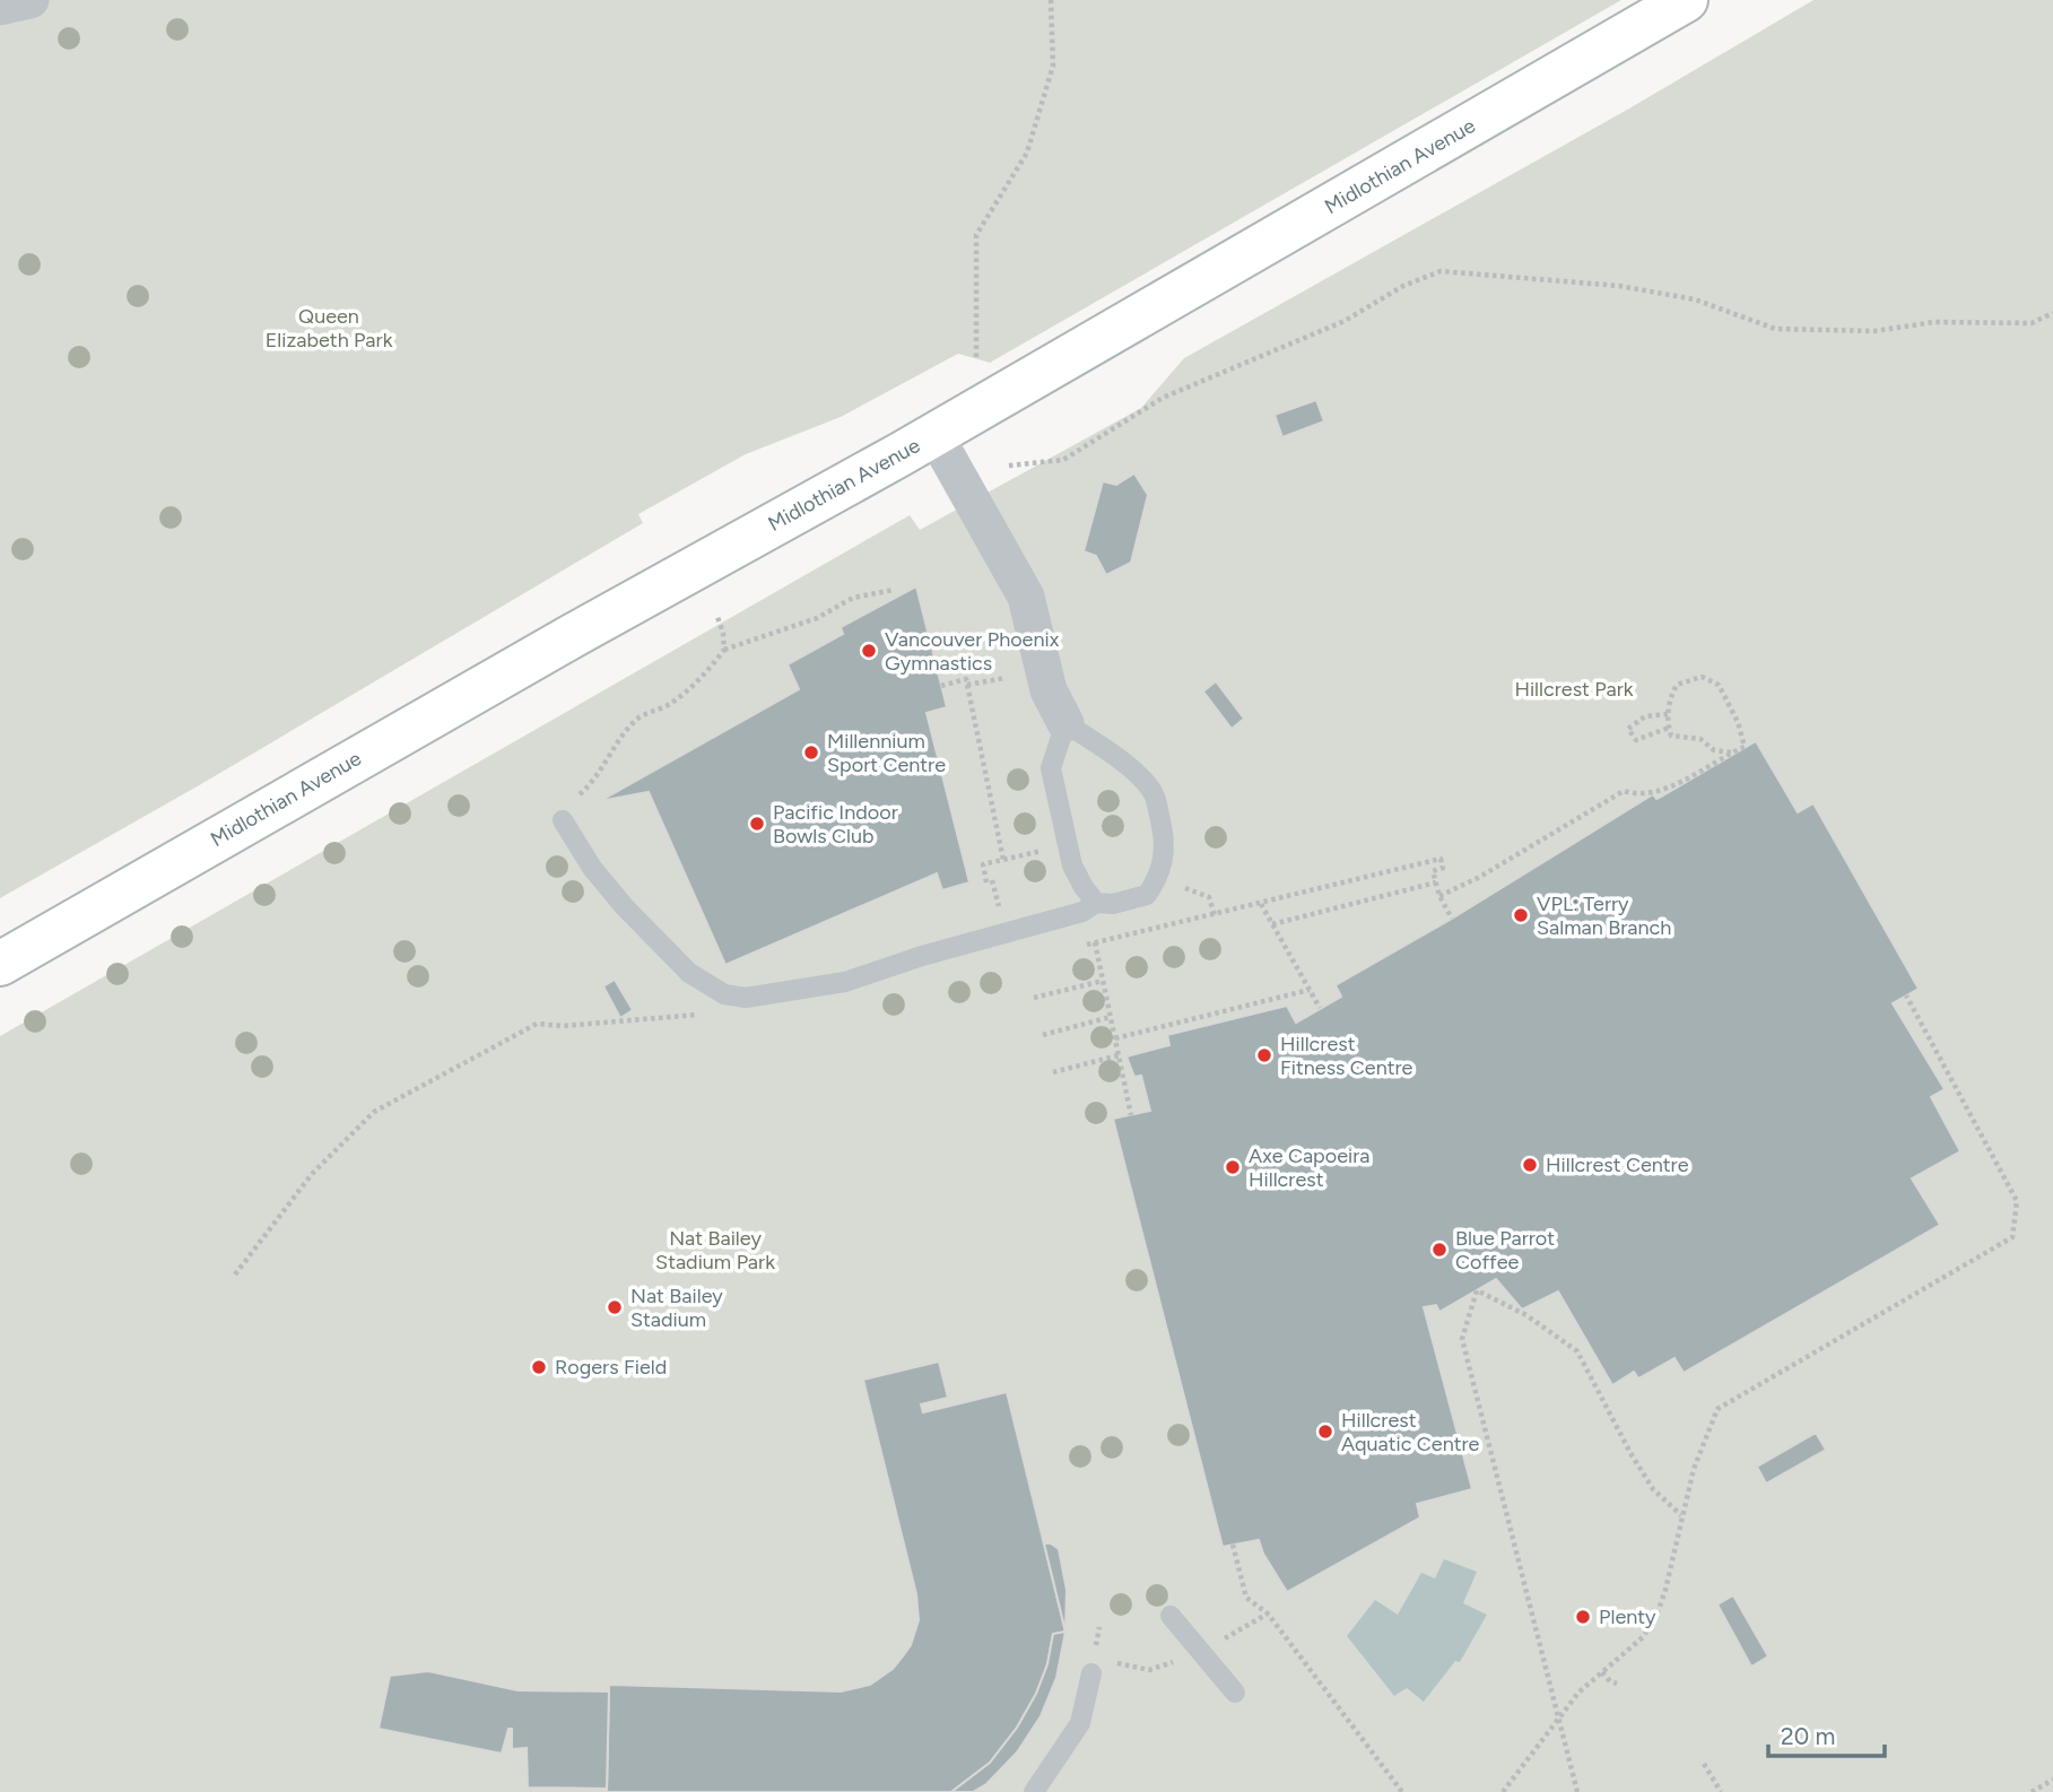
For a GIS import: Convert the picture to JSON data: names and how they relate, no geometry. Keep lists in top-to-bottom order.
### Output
{
  "streets": {
    "street": ["Midlothian Avenue"]
  },
  "parks": ["Queen Elizabeth Park", "Hillcrest Park", "Nat Bailey Stadium Park"],
  "places": [
    "Vancouver Phoenix Gymnastics",
    "Millennium Sport Centre",
    "Pacific Indoor Bowls Club",
    "VPL: Terry Salman Branch",
    "Hillcrest Fitness Centre",
    "Hillcrest Centre",
    "Axe Capoeira Hillcrest",
    "Blue Parrot Coffee",
    "Nat Bailey Stadium",
    "Rogers Field",
    "Hillcrest Aquatic Centre",
    "Plenty"
  ],
  "scale_bar": "20 m"
}
